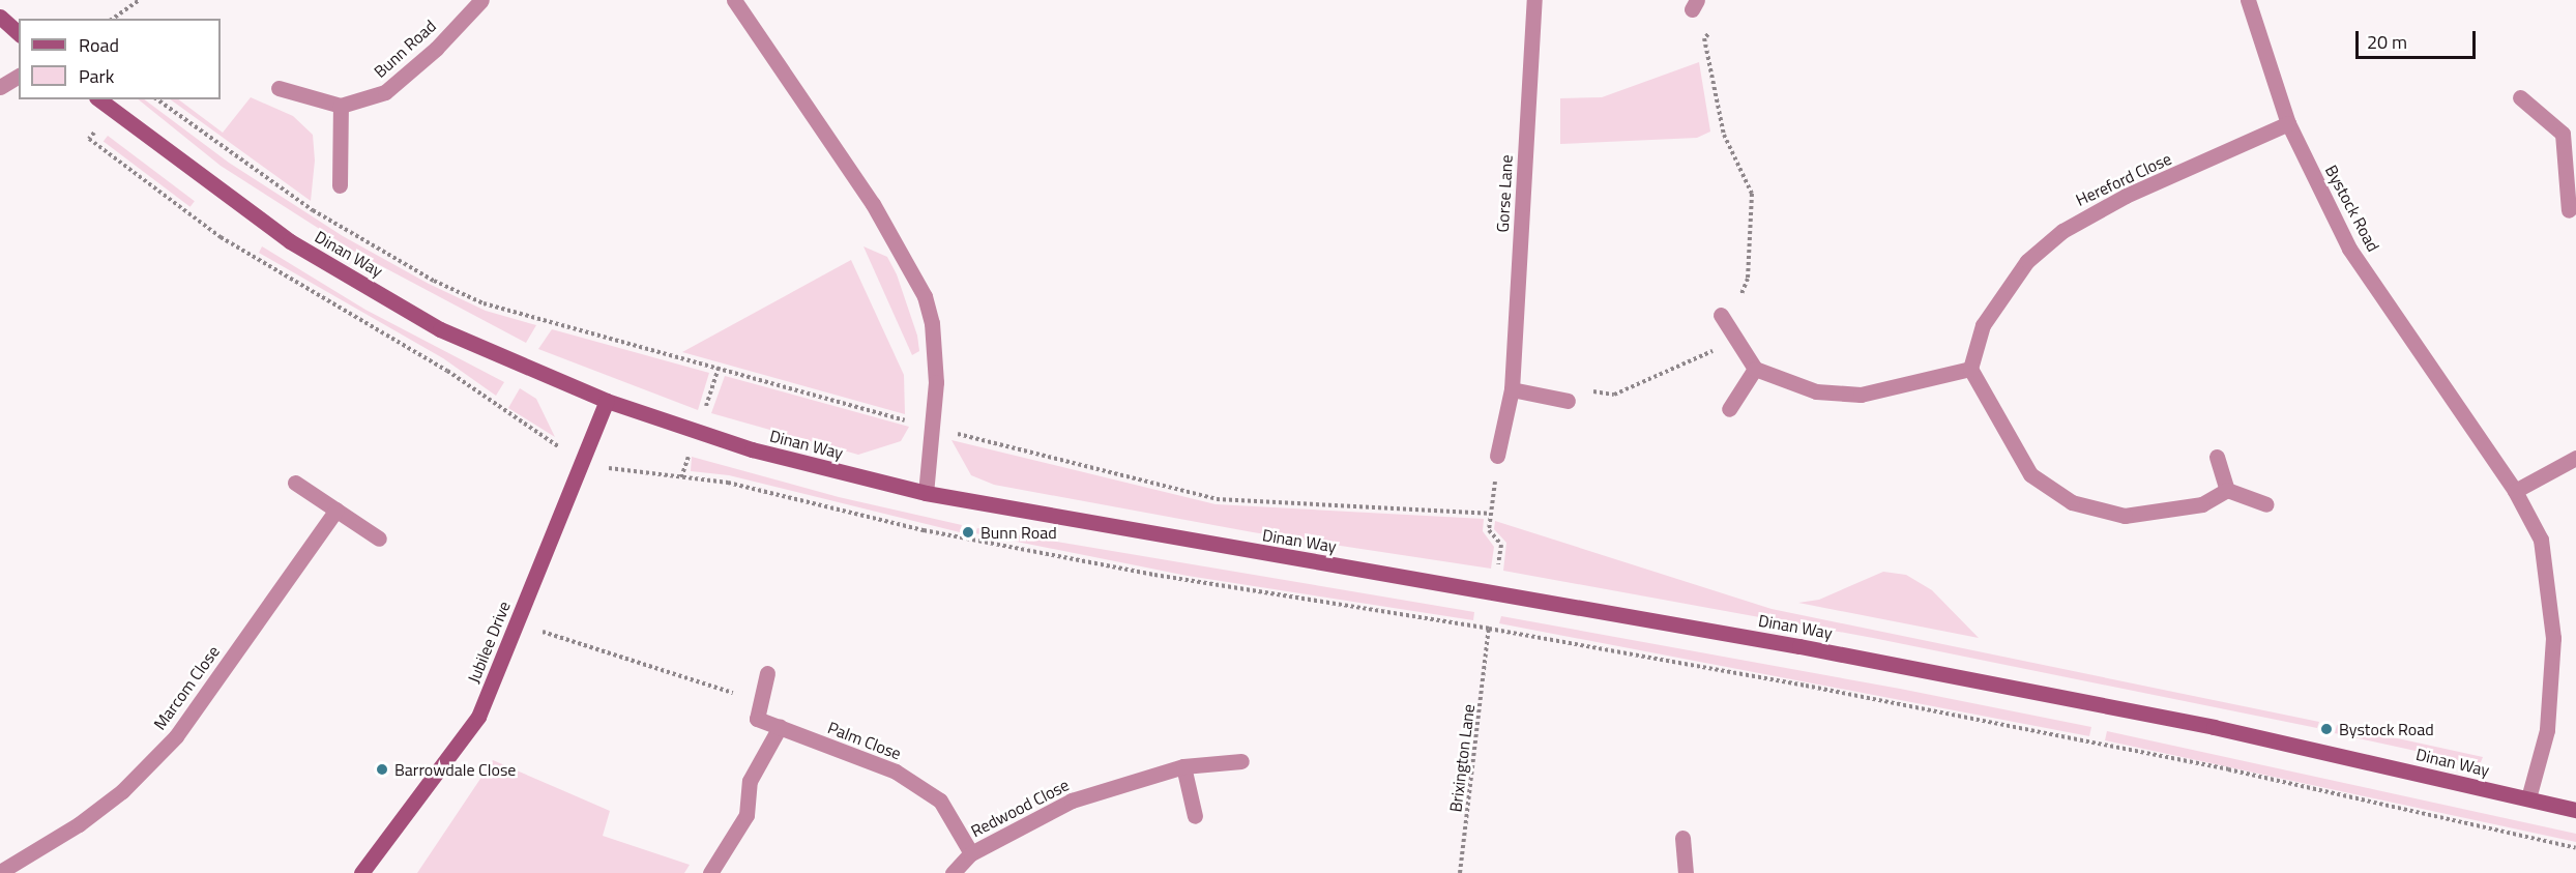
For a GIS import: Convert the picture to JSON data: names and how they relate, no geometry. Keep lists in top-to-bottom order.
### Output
{
  "streets": {
    "street": [
      "Bunn Road",
      "Hereford Close",
      "Gorse Lane",
      "Bystock Road",
      "Dinan Way",
      "Jubilee Drive",
      "Marcom Close",
      "Palm Close",
      "Redwood Close"
    ],
    "path": ["Brixington Lane"]
  },
  "crossings": [
    ["Hereford Close", "Bystock Road"],
    ["Bystock Road", "Dinan Way"],
    ["Dinan Way", "Jubilee Drive"],
    ["Palm Close", "Redwood Close"]
  ],
  "places": ["Bunn Road", "Bystock Road", "Barrowdale Close"],
  "legend": ["Road", "Park"],
  "scale_bar": "20 m"
}
